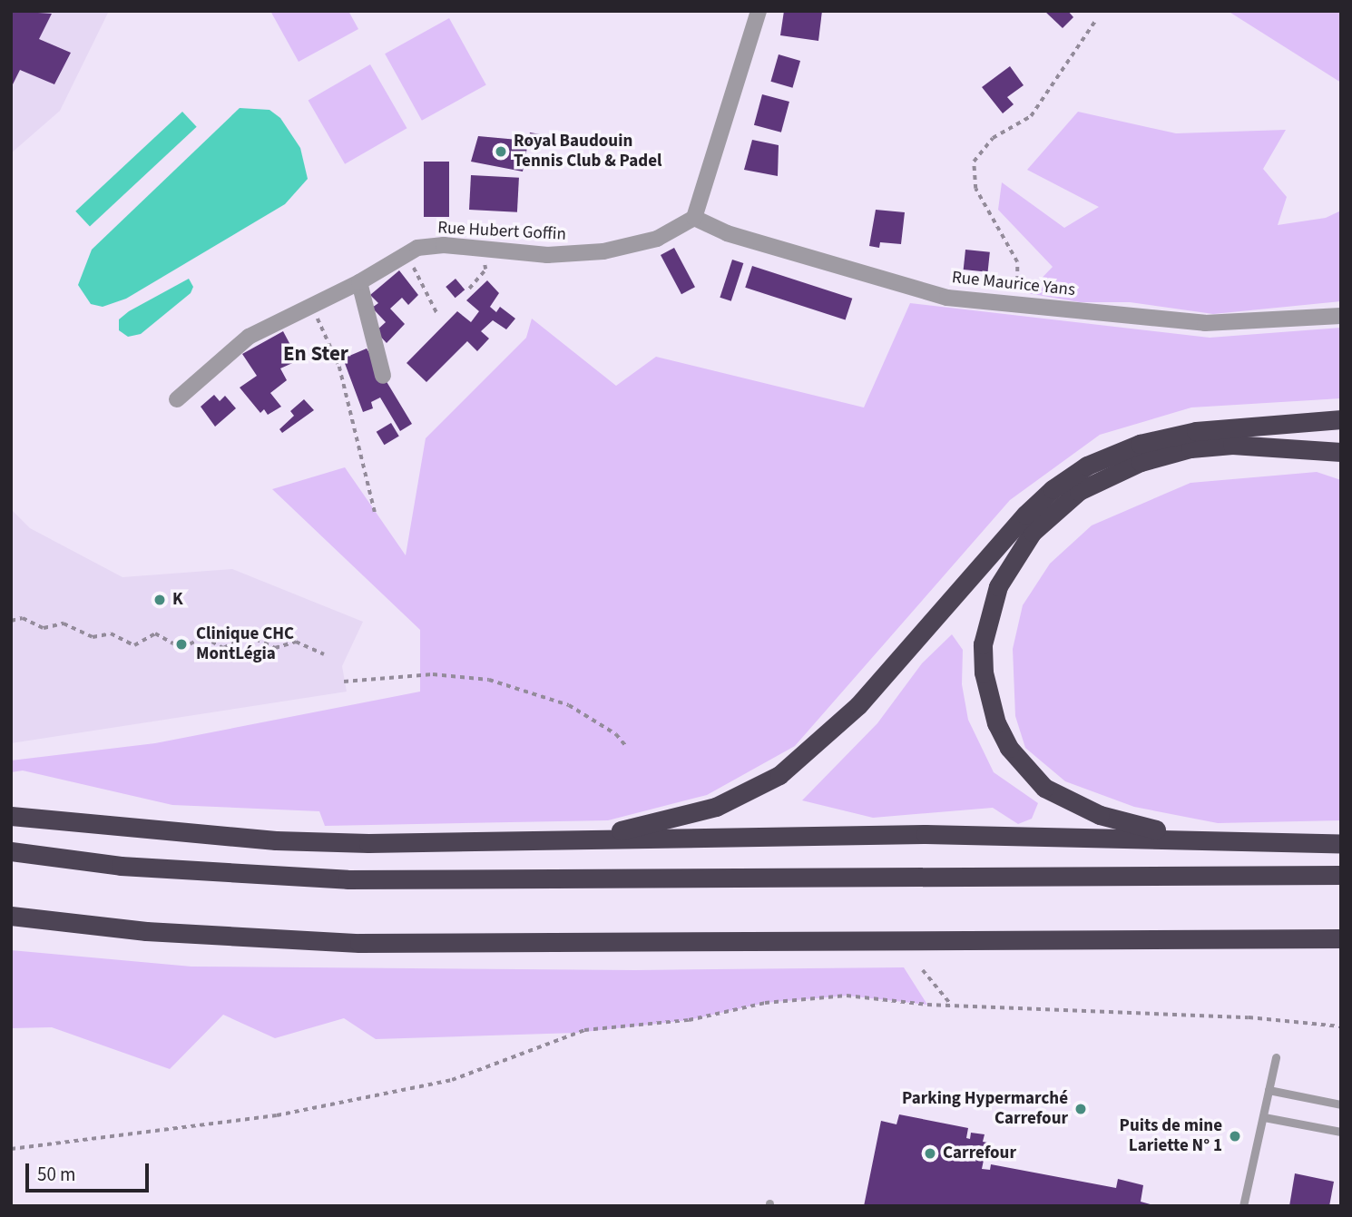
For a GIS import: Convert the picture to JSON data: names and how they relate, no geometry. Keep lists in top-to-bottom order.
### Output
{
  "streets": {
    "street": ["Rue Hubert Goffin", "Rue Maurice Yans"]
  },
  "crossings": [
    ["Rue Hubert Goffin", "Rue Maurice Yans"]
  ],
  "districts": ["En Ster"],
  "places": [
    "Royal Baudouin Tennis Club & Padel",
    "K",
    "Clinique CHC MontLégia",
    "Parking Hypermarché Carrefour",
    "Puits de mine Lariette N° 1",
    "Carrefour"
  ],
  "scale_bar": "50 m"
}
